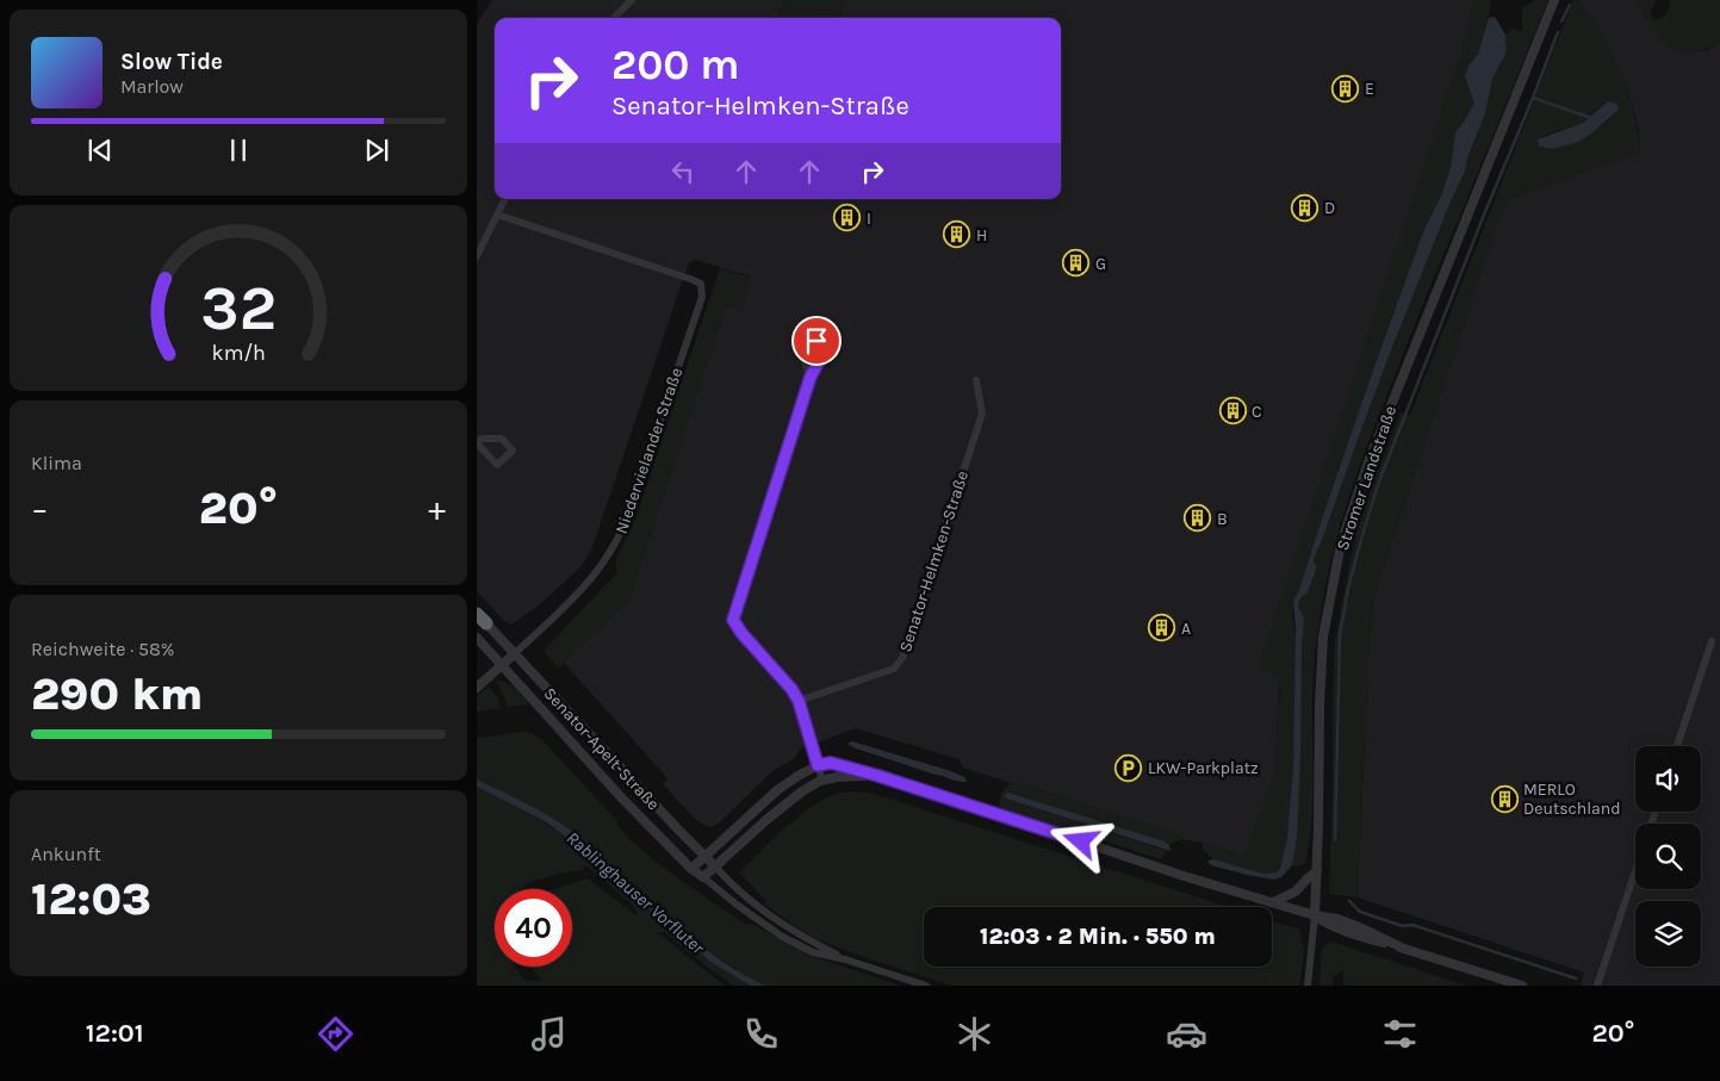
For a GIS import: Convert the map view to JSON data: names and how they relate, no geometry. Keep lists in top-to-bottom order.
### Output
{
  "streets": {
    "street": [
      "Niedervielander Straße",
      "Stromer Landstraße",
      "Senator-Helmken-Straße",
      "Senator-Apelt-Straße"
    ]
  },
  "crossings": [
    ["Niedervielander Straße", "Senator-Apelt-Straße"]
  ],
  "water": ["Rablinghauser Vorfluter"],
  "places": {
    "building": [
      "E",
      "D",
      "I",
      "H",
      "G",
      "C",
      "B",
      "A",
      "MERLO Deutschland"
    ],
    "parking": ["LKW-Parkplatz"]
  },
  "page": {
    "turn": ["200 m", "Senator-Helmken-Straße"],
    "song": ["Slow Tide", "Marlow"],
    "tile": [
      "Klima",
      ["Reichweite · 58%", "290 km"],
      ["Ankunft", "12:03"]
    ],
    "heat": ["−", "20°", "+"],
    "limit": "40",
    "trip": "12:03 · 2 Min. · 550 m",
    "tabs": ["12:01", "20°"],
    "gauge": ["32", "km/h"]
  }
}
